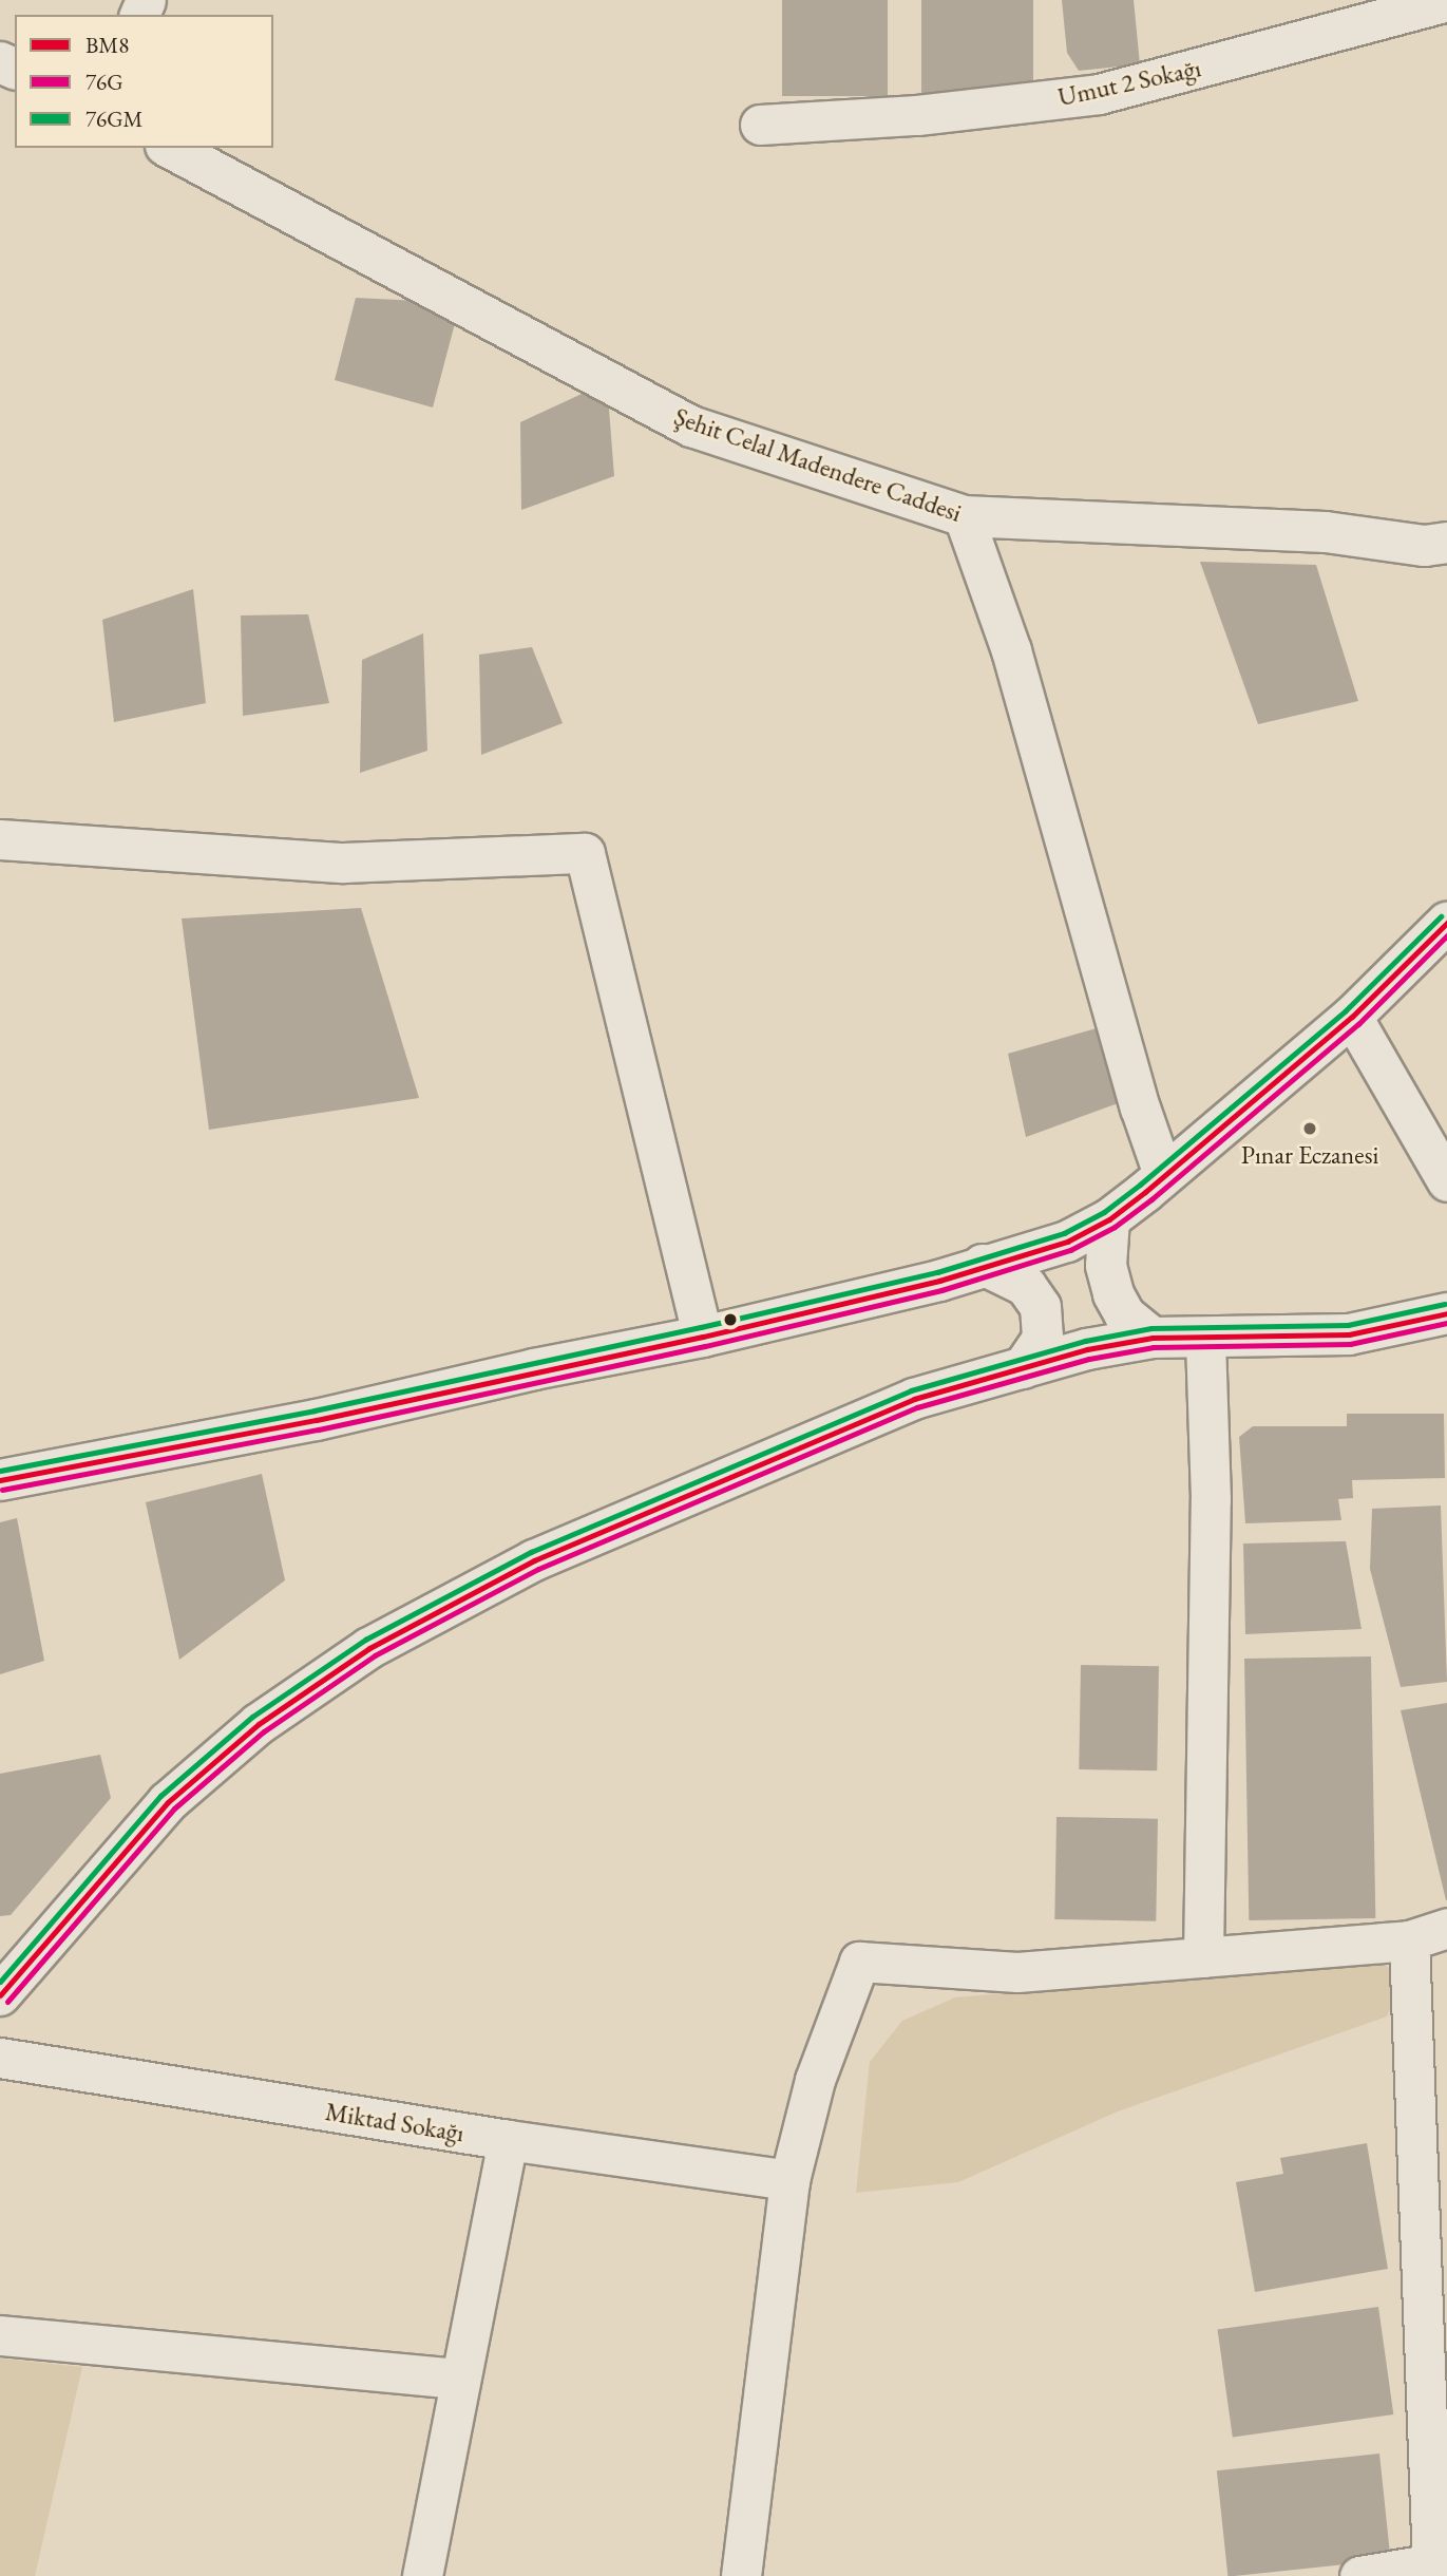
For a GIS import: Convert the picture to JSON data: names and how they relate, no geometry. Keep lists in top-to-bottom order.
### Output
{
  "streets": {
    "main road": ["Şehit Celal Madendere Caddesi"],
    "street": ["Umut 2 Sokağı", "Miktad Sokağı"]
  },
  "places": ["Pınar Eczanesi"],
  "lines": ["transit line 76GM", "transit line BM8", "transit line 76G"],
  "legend": ["BM8", "76G", "76GM"]
}
